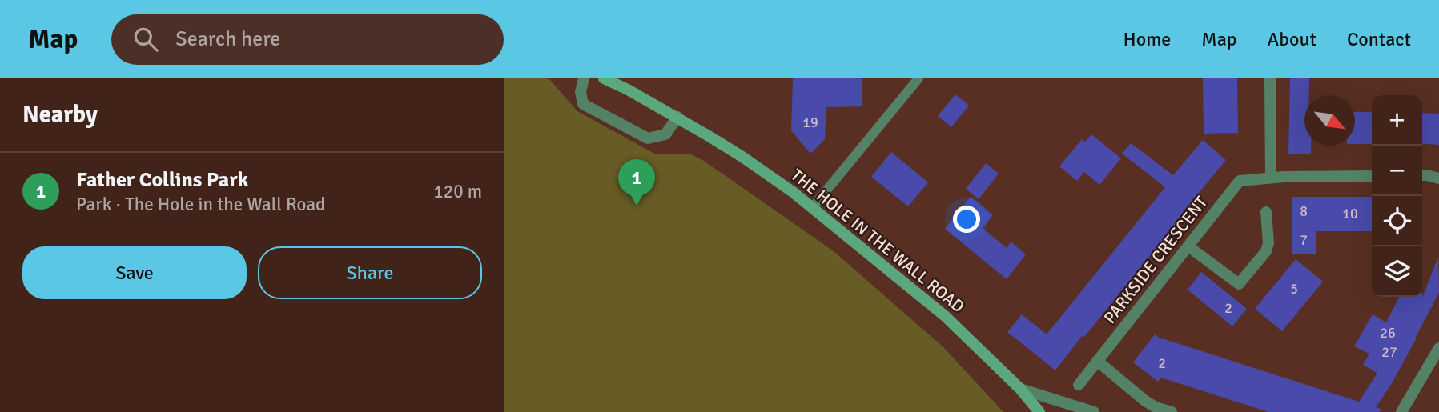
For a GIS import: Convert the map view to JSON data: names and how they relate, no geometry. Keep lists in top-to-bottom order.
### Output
{
  "streets": {
    "street": ["THE HOLE IN THE WALL ROAD", "PARKSIDE CRESCENT"]
  },
  "house_numbers": [
    "19",
    "8",
    "10",
    "7",
    "5",
    "2",
    "26",
    "27",
    "2"
  ],
  "north": "bottom right",
  "page": {
    "header": "Map",
    "search": "Search here",
    "nav": [
      "Home",
      "Map",
      "About",
      "Contact"
    ],
    "heading": "Nearby",
    "map_buttons": ["+", "−"],
    "list": [
      {
        "mark": "1",
        "name": "Father Collins Park",
        "note": "Park · The Hole in the Wall Road",
        "value": "120 m"
      }
    ],
    "pins": "1",
    "buttons": ["Save", "Share"]
  }
}
